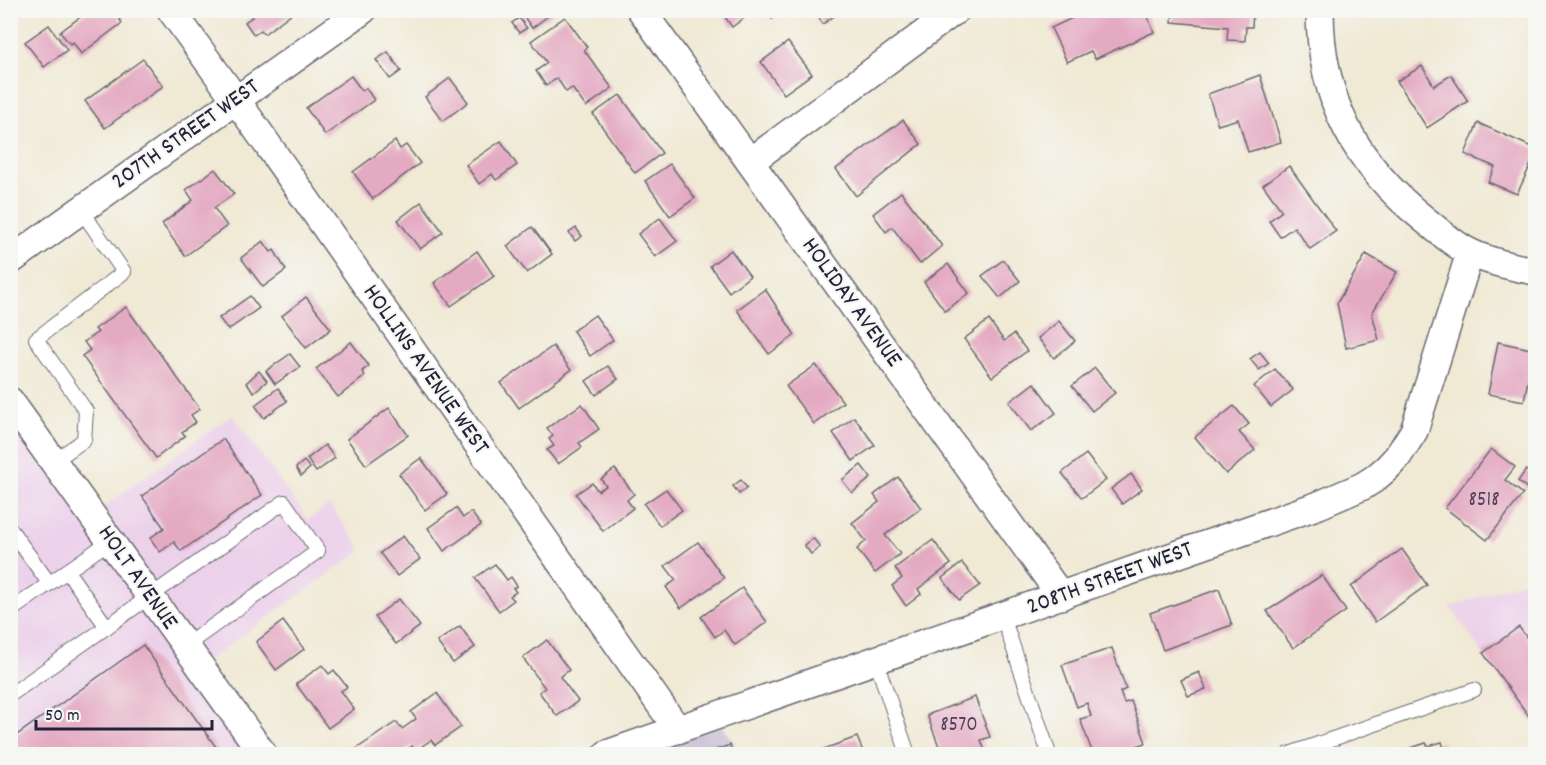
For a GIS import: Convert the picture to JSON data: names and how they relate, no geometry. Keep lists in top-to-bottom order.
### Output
{
  "streets": {
    "street": [
      "207TH STREET WEST",
      "HOLIDAY AVENUE",
      "HOLLINS AVENUE WEST",
      "HOLT AVENUE",
      "208TH STREET WEST"
    ]
  },
  "crossings": [
    ["207TH STREET WEST", "HOLLINS AVENUE WEST"],
    ["HOLIDAY AVENUE", "208TH STREET WEST"],
    ["HOLLINS AVENUE WEST", "208TH STREET WEST"]
  ],
  "house_numbers": ["8518", "8570"],
  "scale_bar": "50 m"
}
